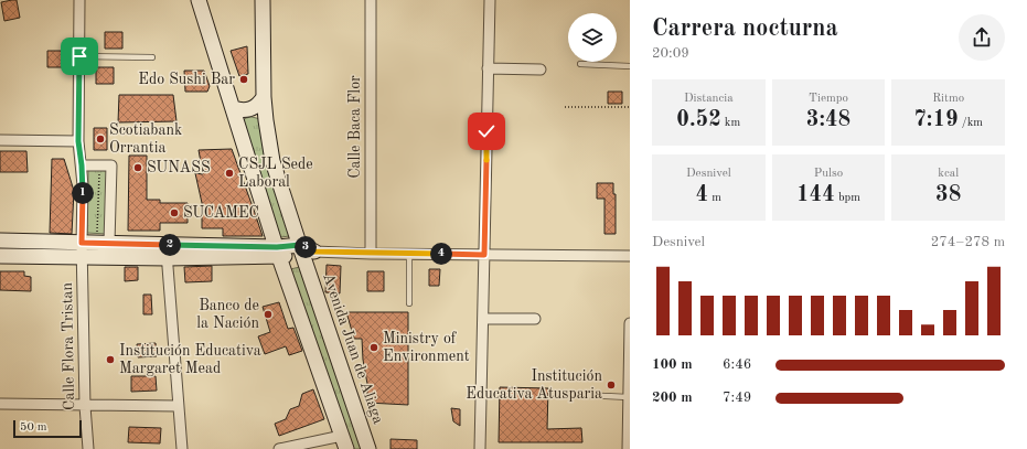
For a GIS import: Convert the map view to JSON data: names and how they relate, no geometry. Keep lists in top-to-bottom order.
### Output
{
  "streets": {
    "main road": ["Avenida Juan de Aliaga"],
    "street": ["Calle Baca Flor", "Calle Flora Tristan"]
  },
  "places": [
    "Edo Sushi Bar",
    "Scotiabank Orrantia",
    "SUNASS",
    "CSJL Sede Laboral",
    "SUCAMEC",
    "Banco de la Nación",
    "Ministry of Environment",
    "Institución Educativa Margaret Mead",
    "Institución Educativa Atusparia"
  ],
  "scale_bar": "50 m",
  "page": {
    "heading": ["Carrera nocturna", "20:09"],
    "stats": [
      ["Distancia", "0.52 km"],
      ["Tiempo", "3:48"],
      ["Ritmo", "7:19 /km"],
      ["Desnivel", "4 m"],
      ["Pulso", "144 bpm"],
      ["kcal", "38"]
    ],
    "pins": [
      "1",
      "2",
      "3",
      "4"
    ],
    "chart": ["Desnivel", "274–278 m"],
    "list": [
      {
        "name": "100 m",
        "note": "6:46"
      },
      {
        "name": "200 m",
        "note": "7:49"
      }
    ],
    "scale": "50 m"
  }
}
